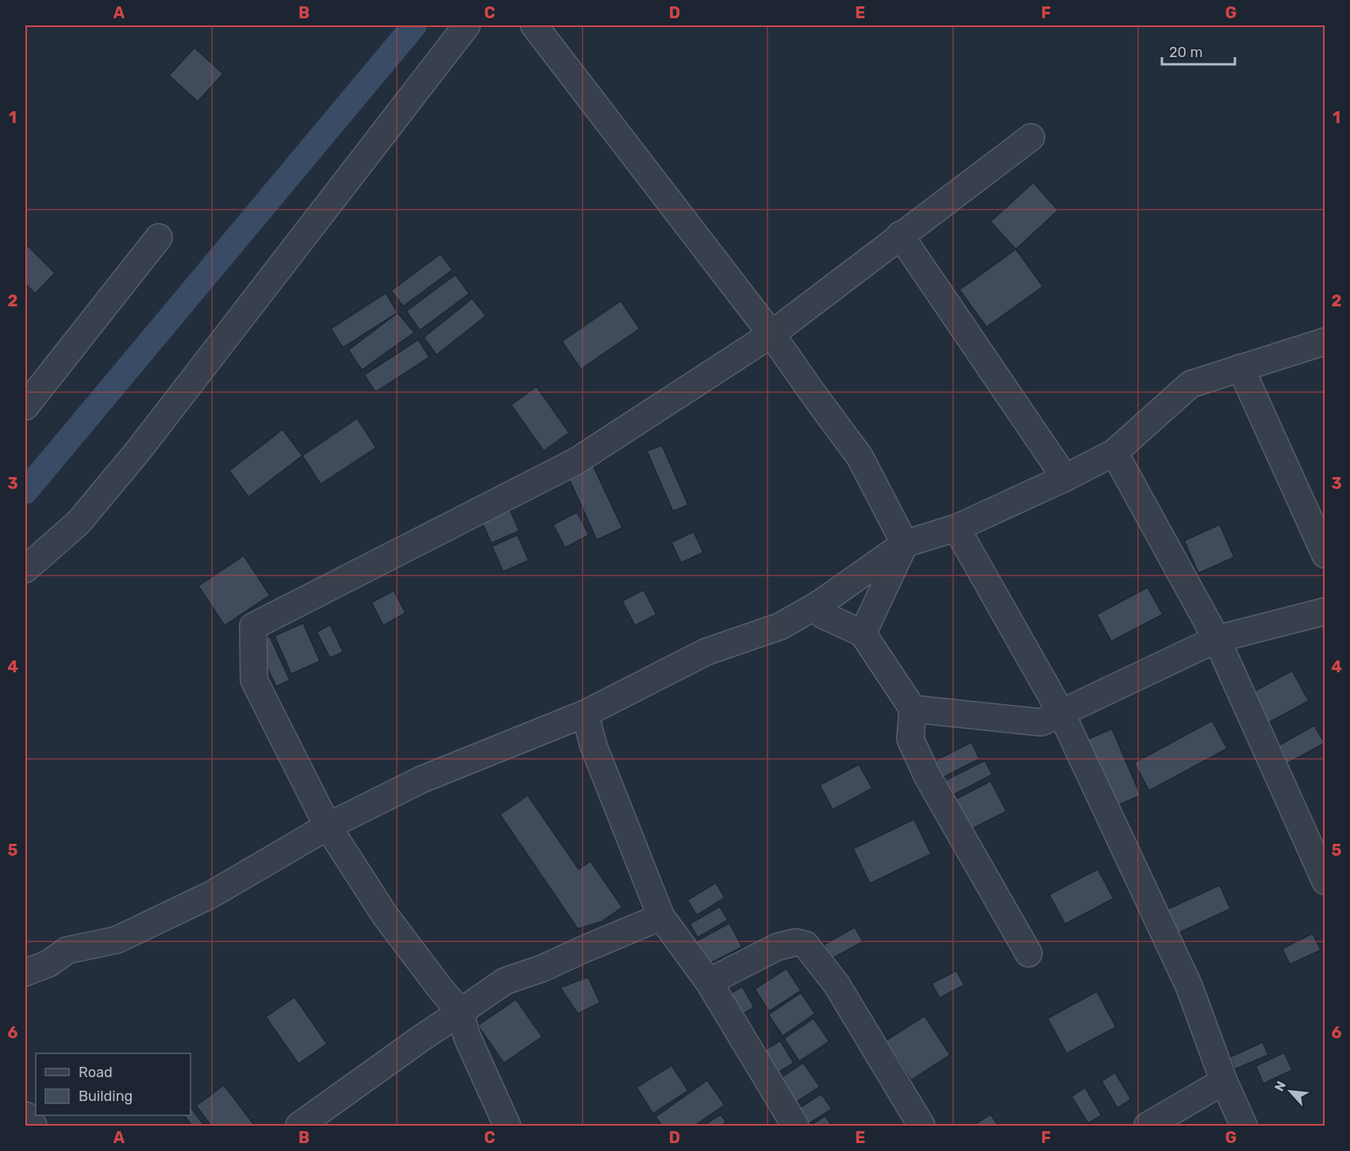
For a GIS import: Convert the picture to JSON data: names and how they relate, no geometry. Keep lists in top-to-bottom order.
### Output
{
  "legend": ["Road", "Building"],
  "scale_bar": "20 m",
  "north": "top left",
  "grid": {
    "columns": [
      "A",
      "B",
      "C",
      "D",
      "E",
      "F",
      "G"
    ],
    "rows": [
      "1",
      "2",
      "3",
      "4",
      "5",
      "6"
    ]
  }
}
